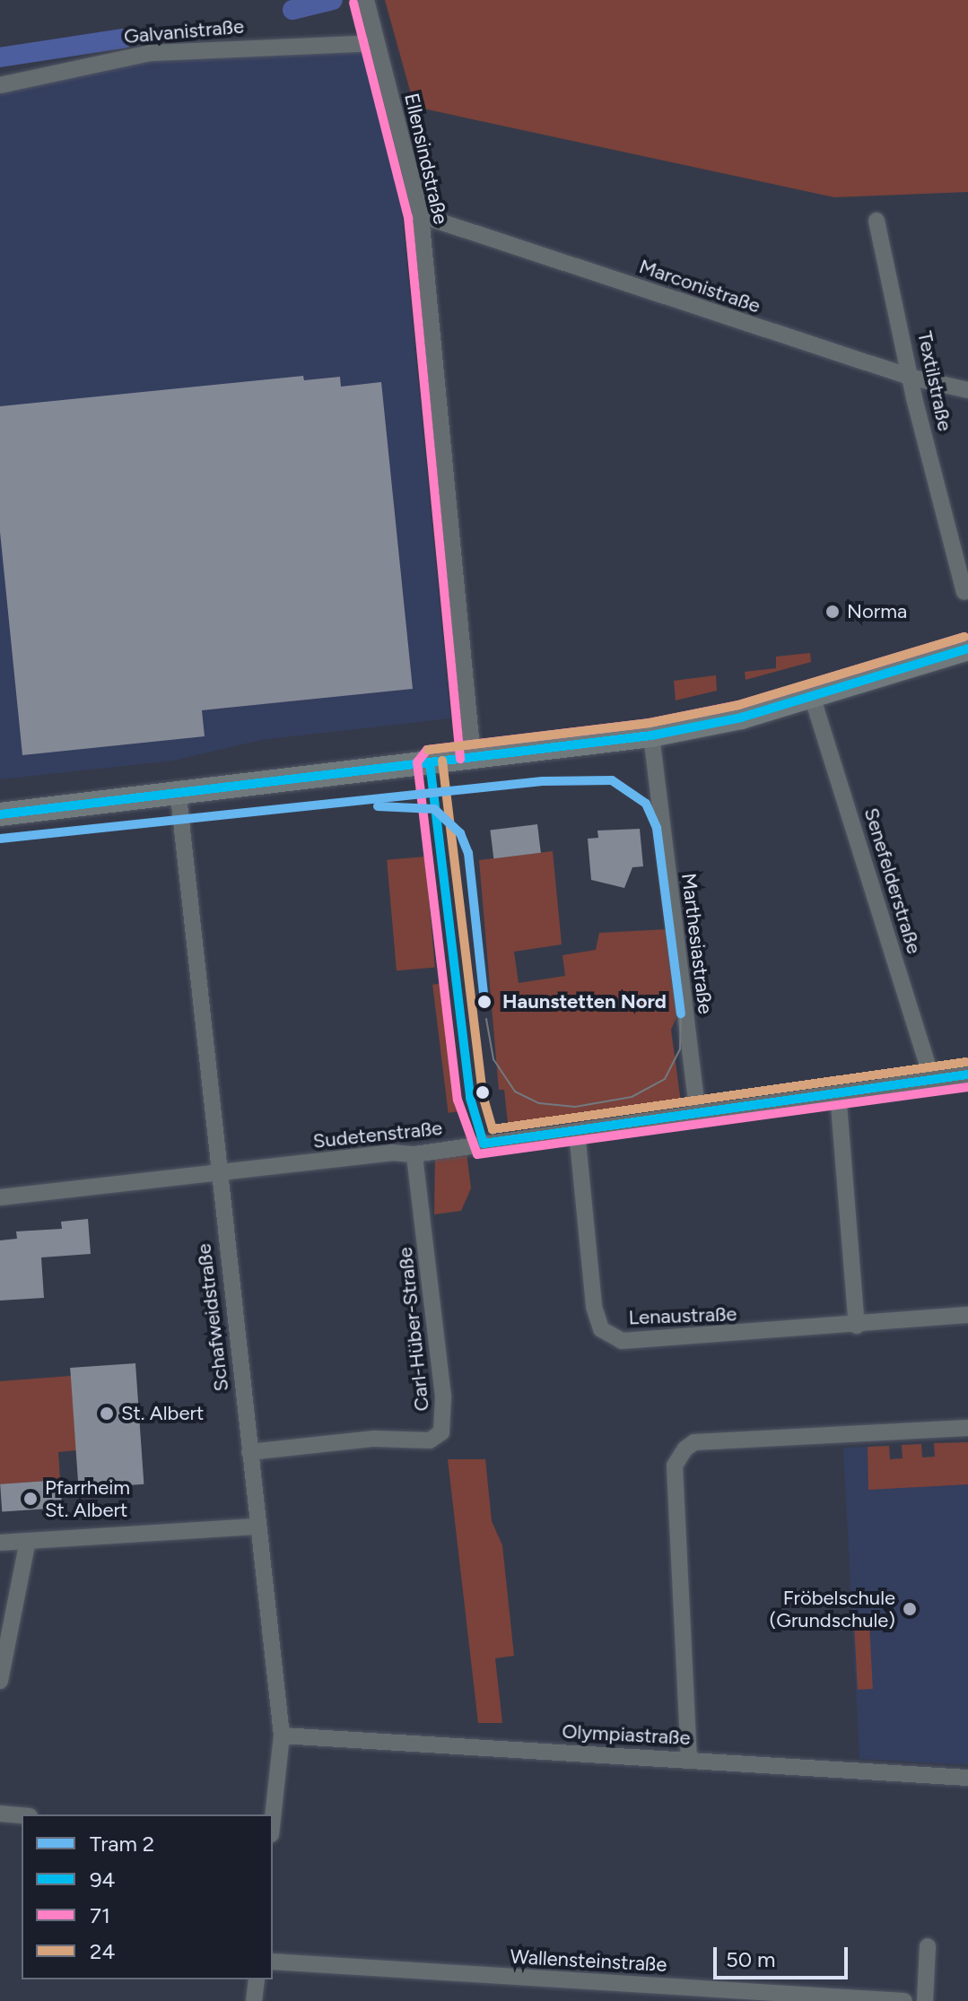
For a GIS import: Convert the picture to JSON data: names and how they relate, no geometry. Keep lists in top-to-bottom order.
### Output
{
  "streets": {
    "street": [
      "Galvanistraße",
      "Ellensindstraße",
      "Marconistraße",
      "Textilstraße",
      "Senefelderstraße",
      "Marthesiastraße",
      "Sudetenstraße",
      "Lenaustraße",
      "Schafweidstraße",
      "Carl-Hüber-Straße",
      "Olympiastraße",
      "Wallensteinstraße"
    ]
  },
  "crossings": [
    ["Galvanistraße", "Ellensindstraße"],
    ["Ellensindstraße", "Marconistraße"],
    ["Marconistraße", "Textilstraße"],
    ["Senefelderstraße", "Sudetenstraße"],
    ["Marthesiastraße", "Sudetenstraße"],
    ["Sudetenstraße", "Lenaustraße"],
    ["Sudetenstraße", "Schafweidstraße"],
    ["Sudetenstraße", "Carl-Hüber-Straße"],
    ["Schafweidstraße", "Carl-Hüber-Straße"],
    ["Schafweidstraße", "Olympiastraße"]
  ],
  "places": [
    "Norma",
    "Haunstetten Nord",
    "St. Albert",
    "Pfarrheim St. Albert",
    "Fröbelschule (Grundschule)"
  ],
  "lines": [
    "transit line 71",
    "transit line 24",
    "transit line 94",
    "tram line 2"
  ],
  "legend": [
    "Tram 2",
    "94",
    "71",
    "24"
  ],
  "scale_bar": "50 m"
}
